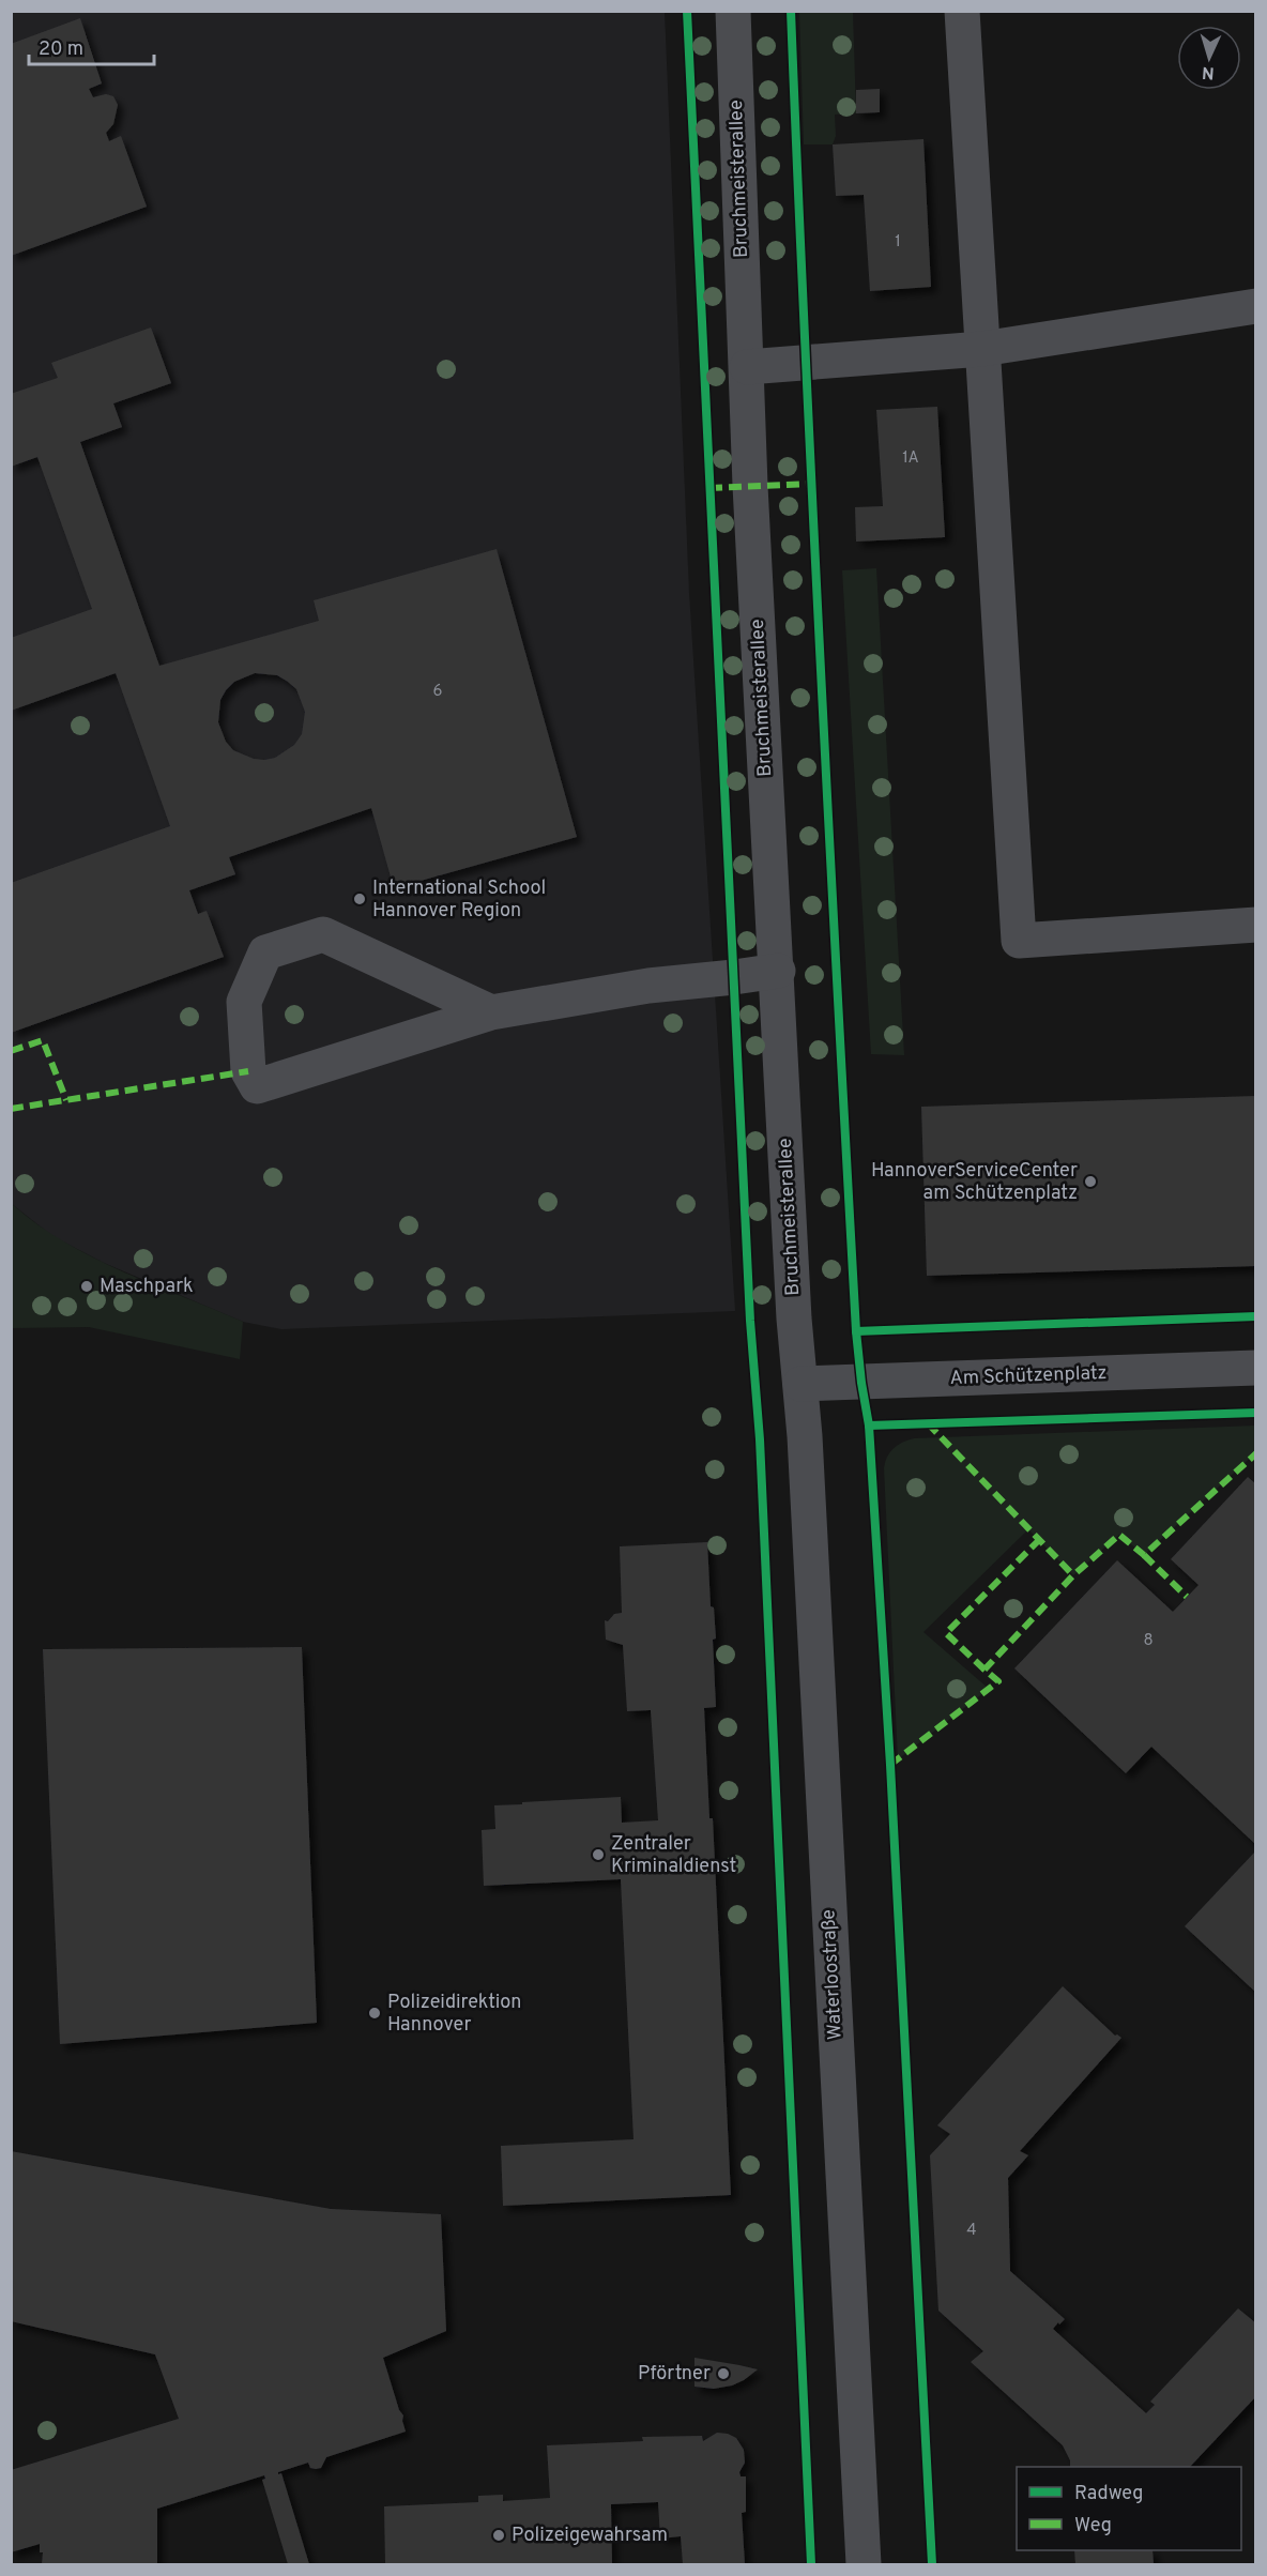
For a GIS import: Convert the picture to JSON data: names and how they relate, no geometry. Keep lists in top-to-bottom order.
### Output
{
  "streets": {
    "street": ["Bruchmeisterallee", "Am Schützenplatz", "Waterloostraße"]
  },
  "crossings": [
    ["Bruchmeisterallee", "Am Schützenplatz"],
    ["Bruchmeisterallee", "Waterloostraße"],
    ["Am Schützenplatz", "Waterloostraße"]
  ],
  "places": [
    "International School Hannover Region",
    "HannoverServiceCenter am Schützenplatz",
    "Maschpark",
    "Zentraler Kriminaldienst",
    "Polizeidirektion Hannover",
    "Pförtner",
    "Polizeigewahrsam"
  ],
  "house_numbers": [
    "1",
    "1A",
    "6",
    "8",
    "4"
  ],
  "legend": ["Radweg", "Weg"],
  "scale_bar": "20 m",
  "north": "bottom"
}
